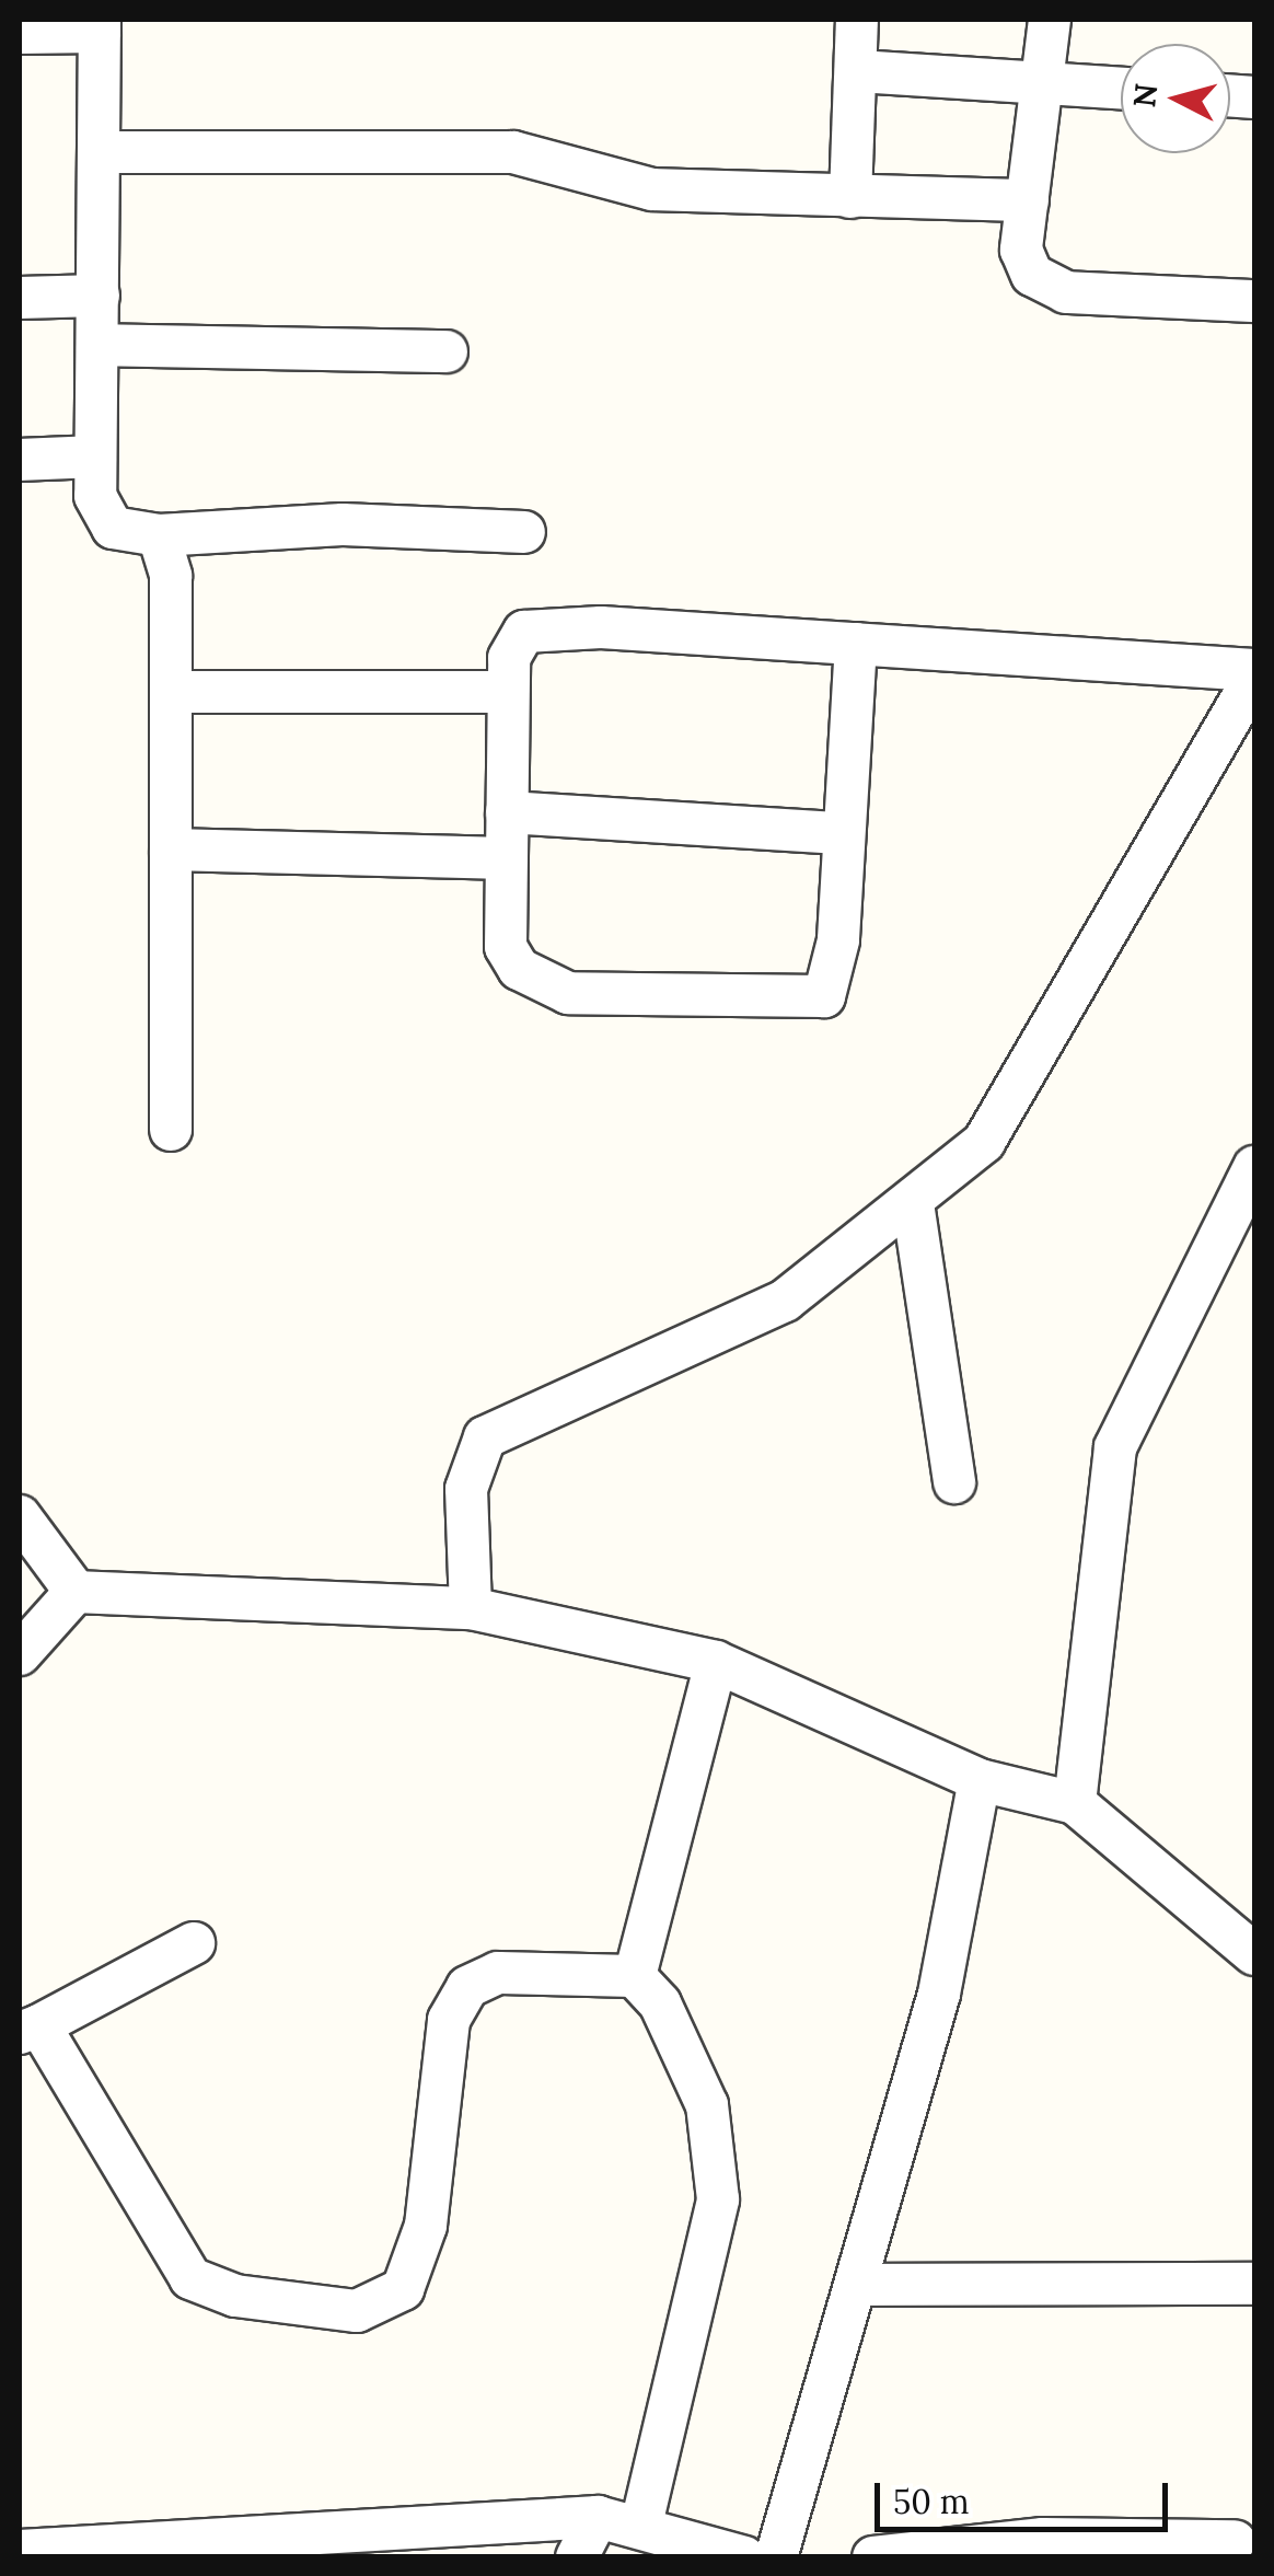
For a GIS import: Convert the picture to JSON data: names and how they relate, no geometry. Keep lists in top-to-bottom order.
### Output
{
  "scale_bar": "50 m",
  "north": "left"
}
